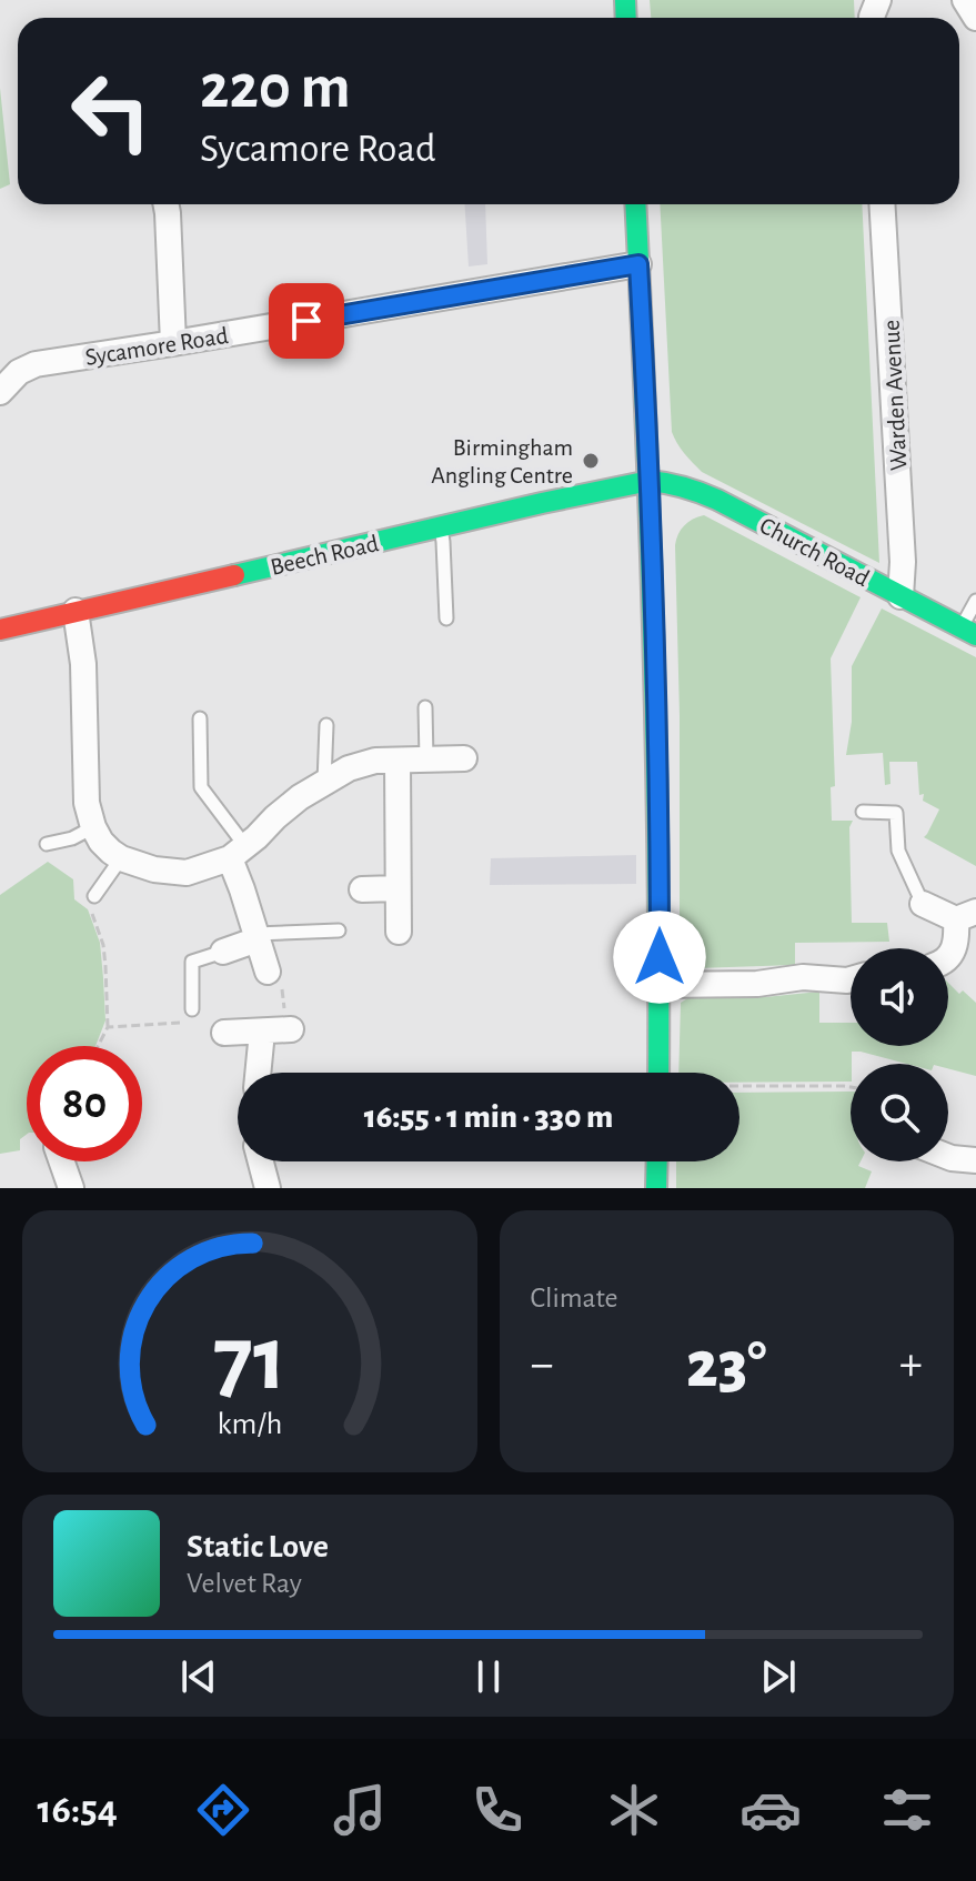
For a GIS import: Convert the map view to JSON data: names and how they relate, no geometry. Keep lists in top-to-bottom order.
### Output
{
  "streets": {
    "main road": ["Church Road", "Beech Road"],
    "street": ["Sycamore Road", "Warden Avenue"]
  },
  "crossings": [
    ["Warden Avenue", "Church Road"],
    ["Church Road", "Beech Road"]
  ],
  "places": ["Birmingham Angling Centre"],
  "page": {
    "turn": ["220 m", "Sycamore Road"],
    "limit": "80",
    "trip": "16:55 · 1 min · 330 m",
    "tile": "Climate",
    "heat": ["−", "23°", "+"],
    "song": ["Static Love", "Velvet Ray"],
    "tabs": "16:54",
    "gauge": ["71", "km/h"]
  }
}
